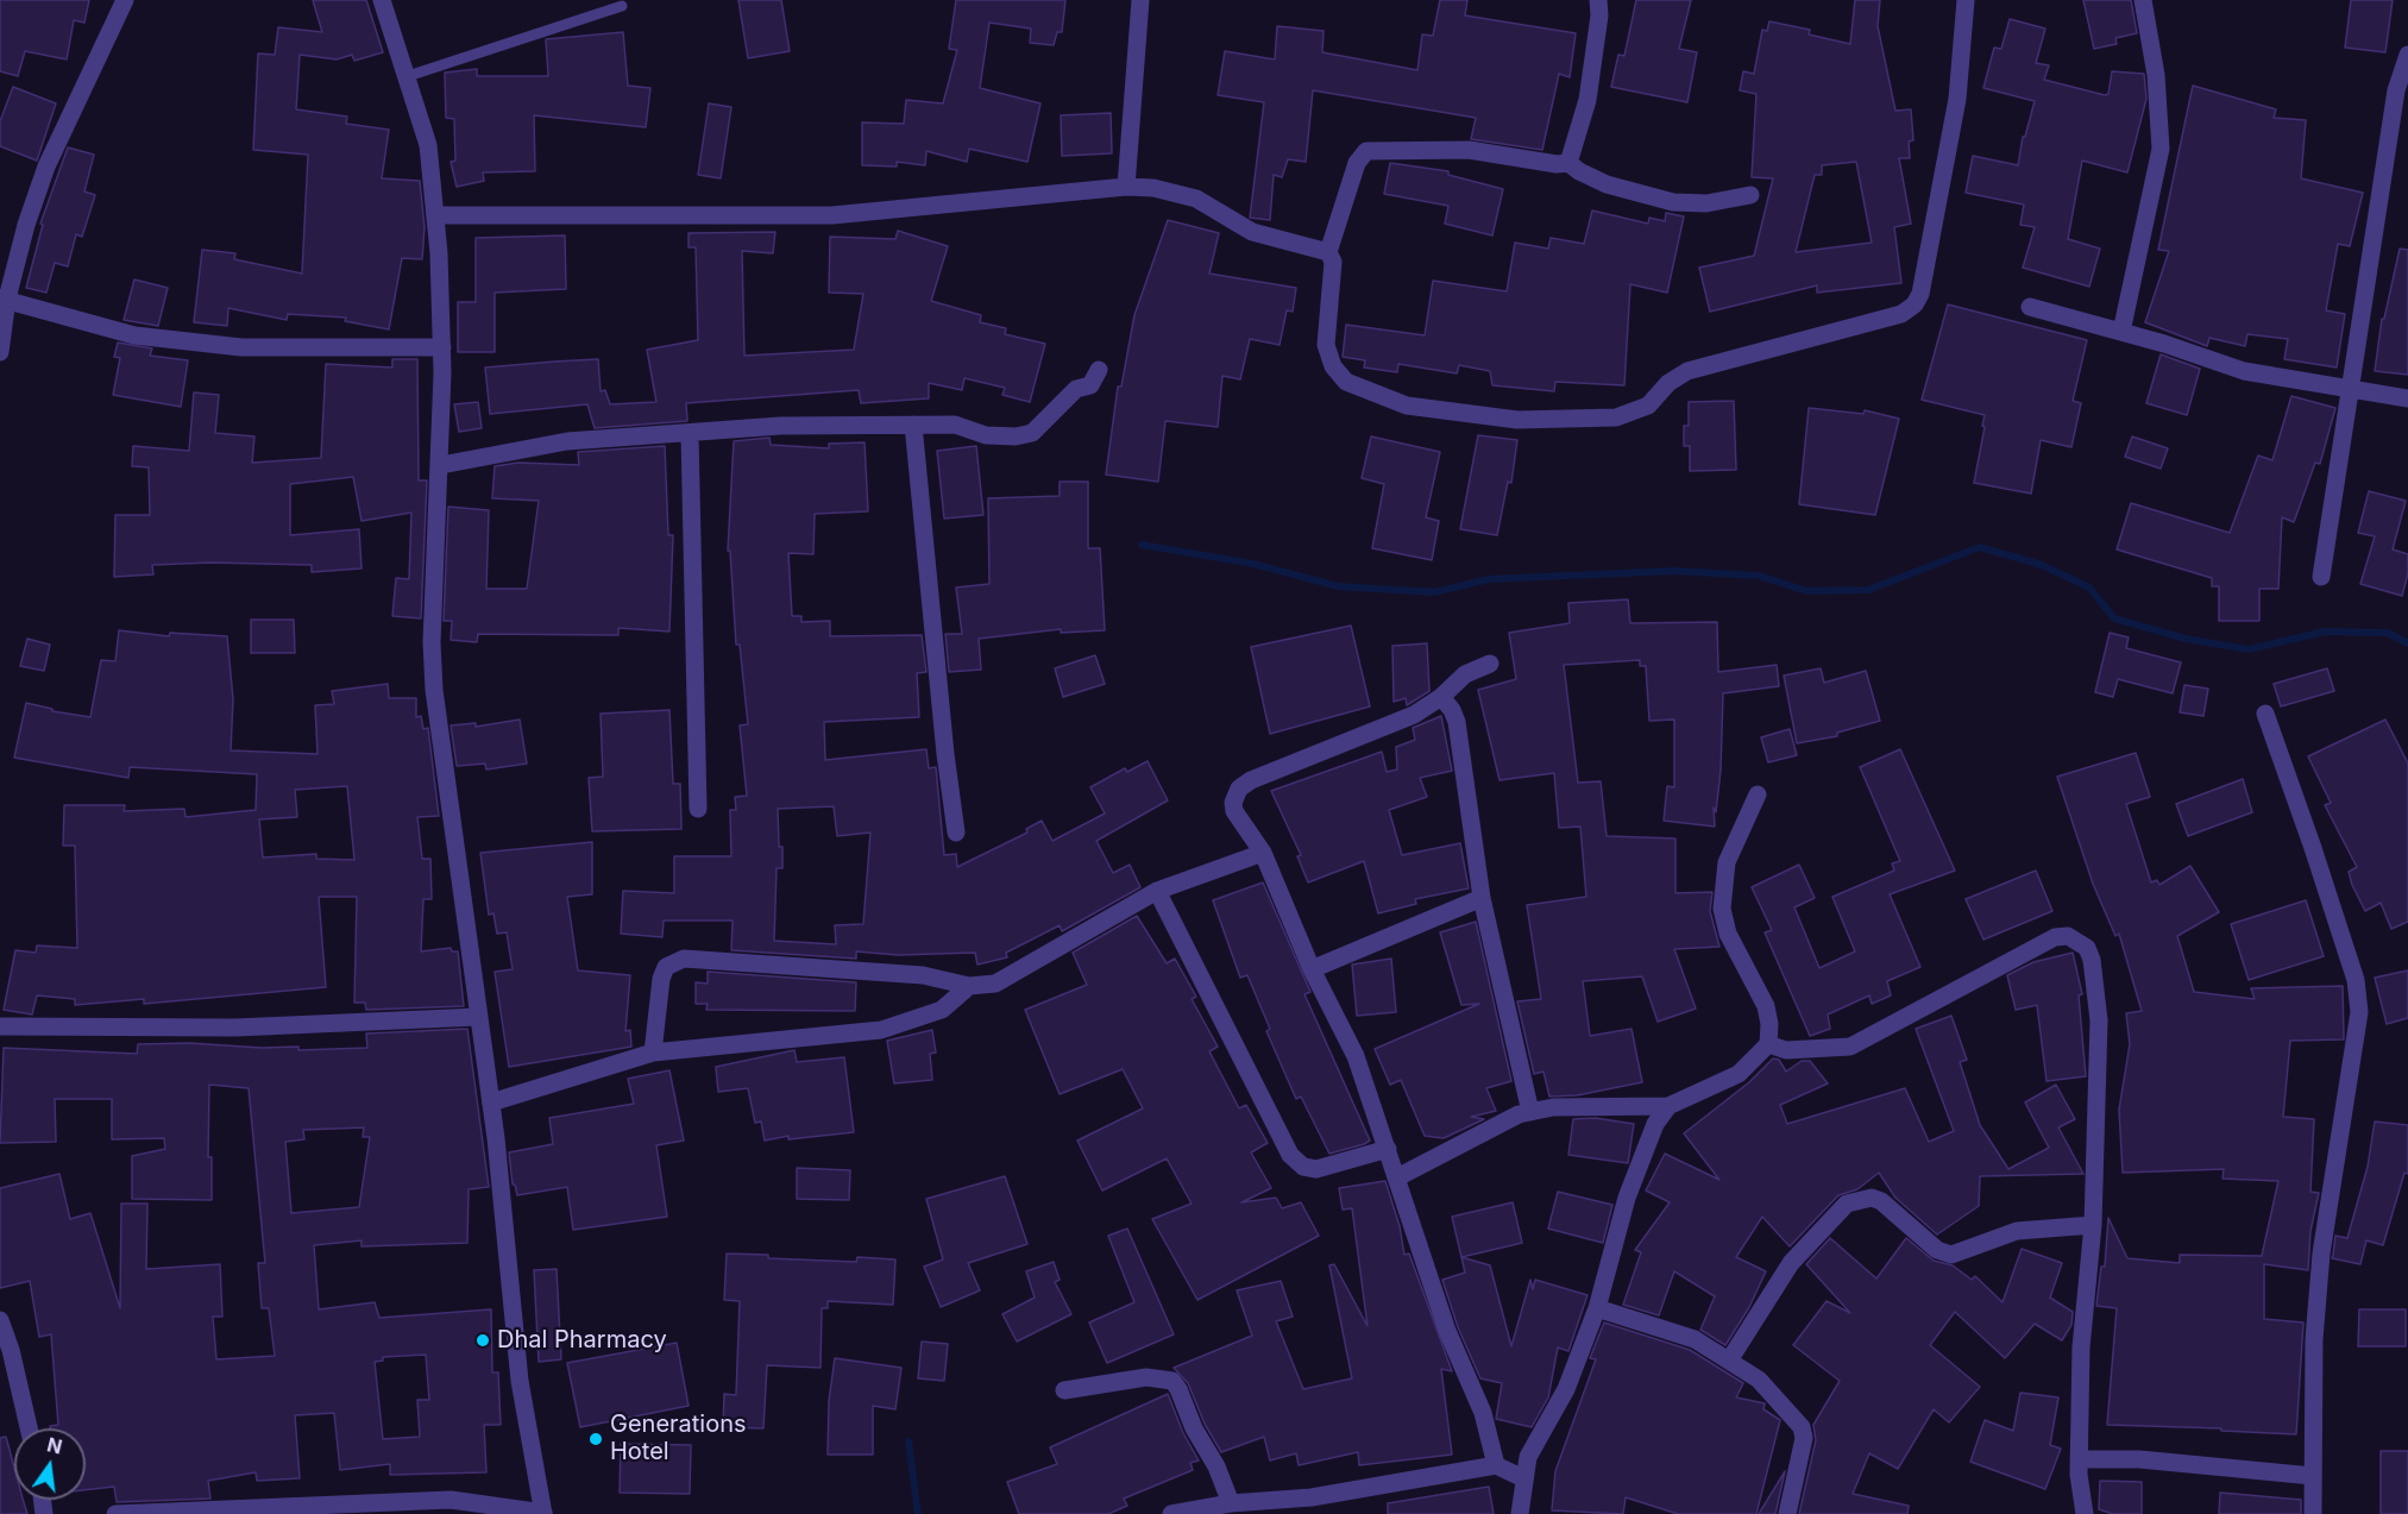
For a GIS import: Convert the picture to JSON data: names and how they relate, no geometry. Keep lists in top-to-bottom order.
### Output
{
  "places": ["Dhal Pharmacy", "Generations Hotel"],
  "north": "top"
}
